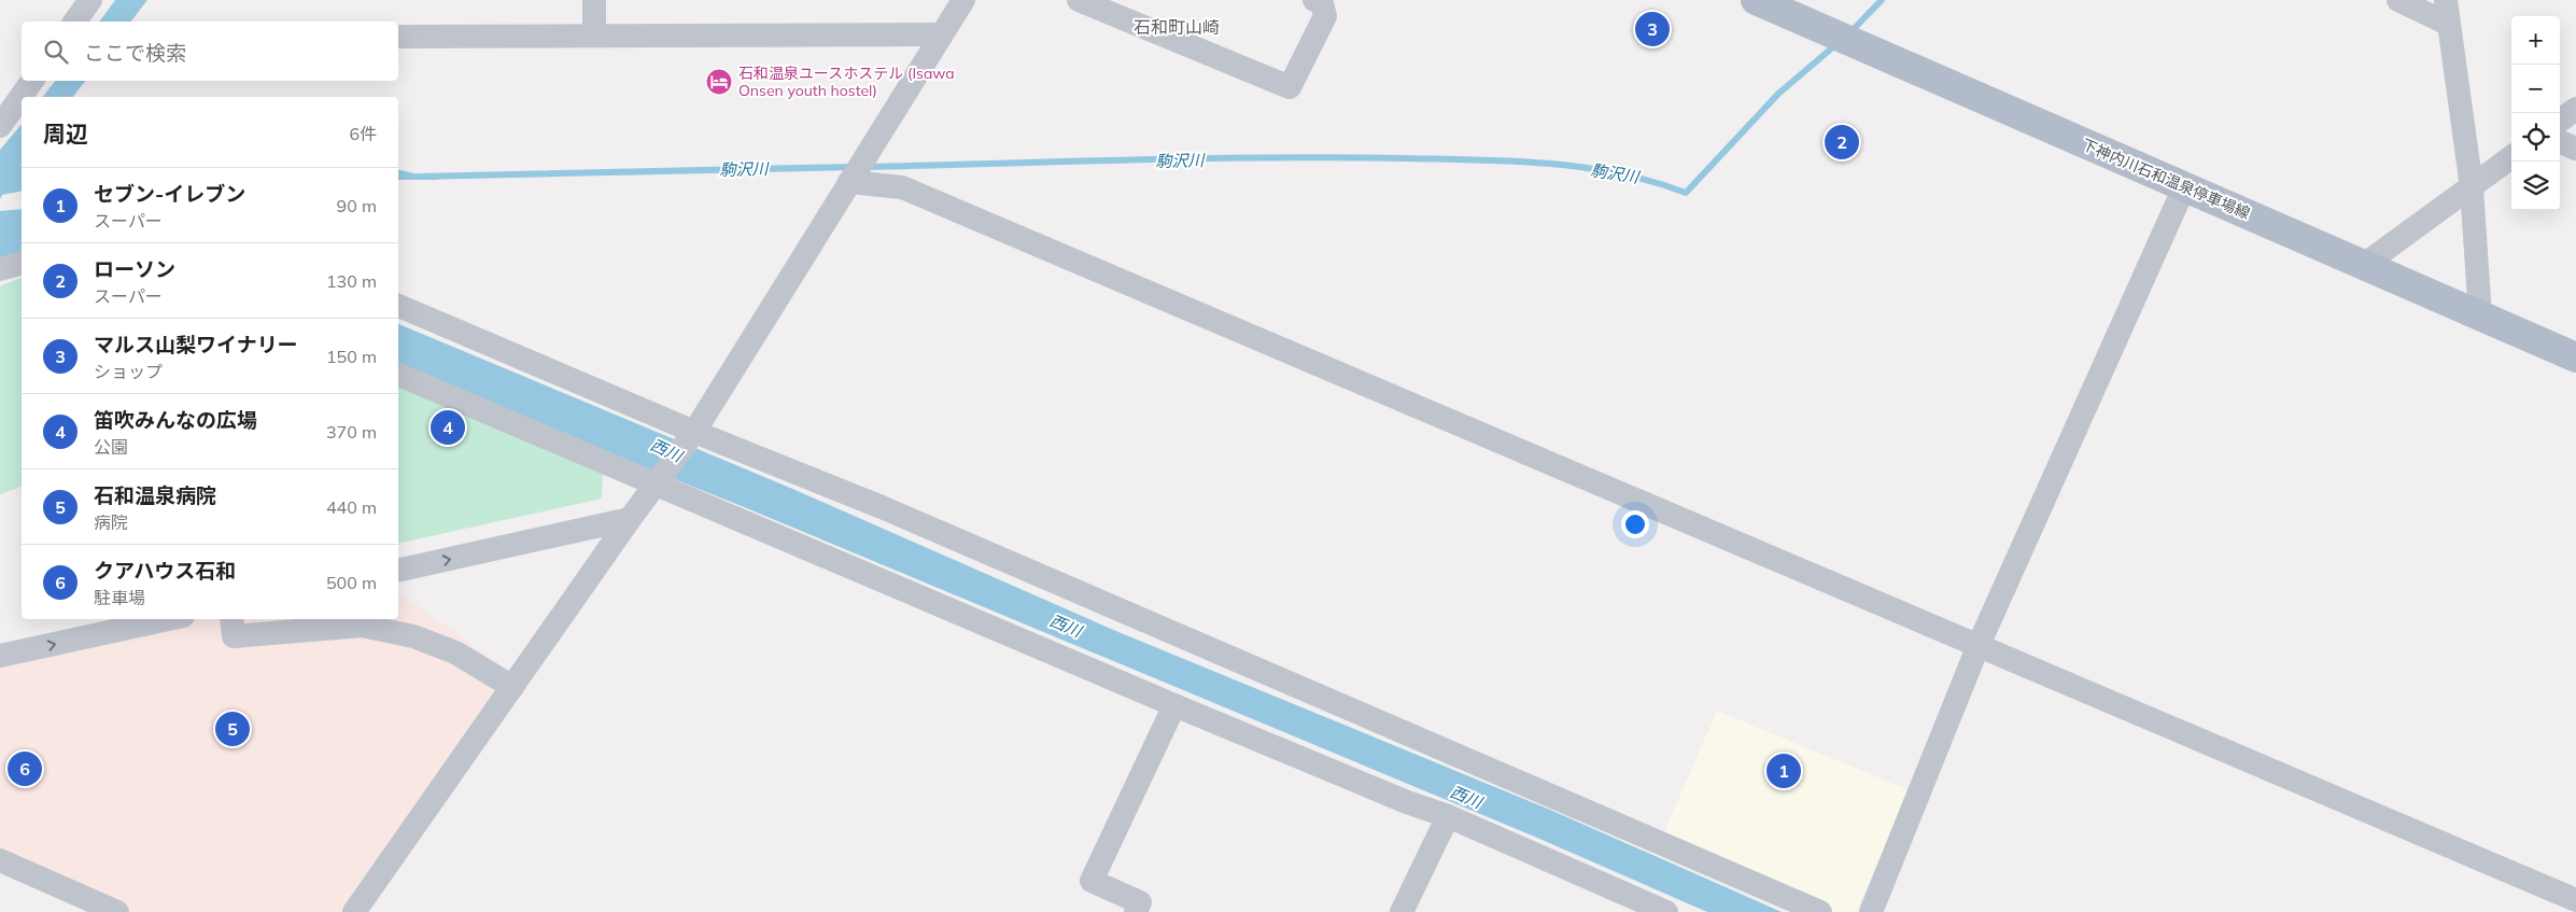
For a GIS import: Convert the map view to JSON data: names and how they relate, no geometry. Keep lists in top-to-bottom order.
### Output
{
  "streets": {
    "main road": ["下神内川石和温泉停車場線"]
  },
  "districts": ["石和町山崎"],
  "water": ["駒沢川", "西川"],
  "places": {
    "hotel": ["石和温泉ユースホステル (Isawa Onsen youth hostel)"]
  },
  "page": {
    "pins": [
      "3",
      "2",
      "4",
      "5",
      "6",
      "1"
    ],
    "map_buttons": ["+", "−"],
    "search": "ここで検索",
    "heading": ["周辺", "6件"],
    "list": [
      {
        "mark": "1",
        "name": "セブン-イレブン",
        "note": "スーパー",
        "value": "90 m"
      },
      {
        "mark": "2",
        "name": "ローソン",
        "note": "スーパー",
        "value": "130 m"
      },
      {
        "mark": "3",
        "name": "マルス山梨ワイナリー",
        "note": "ショップ",
        "value": "150 m"
      },
      {
        "mark": "4",
        "name": "笛吹みんなの広場",
        "note": "公園",
        "value": "370 m"
      },
      {
        "mark": "5",
        "name": "石和温泉病院",
        "note": "病院",
        "value": "440 m"
      },
      {
        "mark": "6",
        "name": "クアハウス石和",
        "note": "駐車場",
        "value": "500 m"
      }
    ]
  }
}
